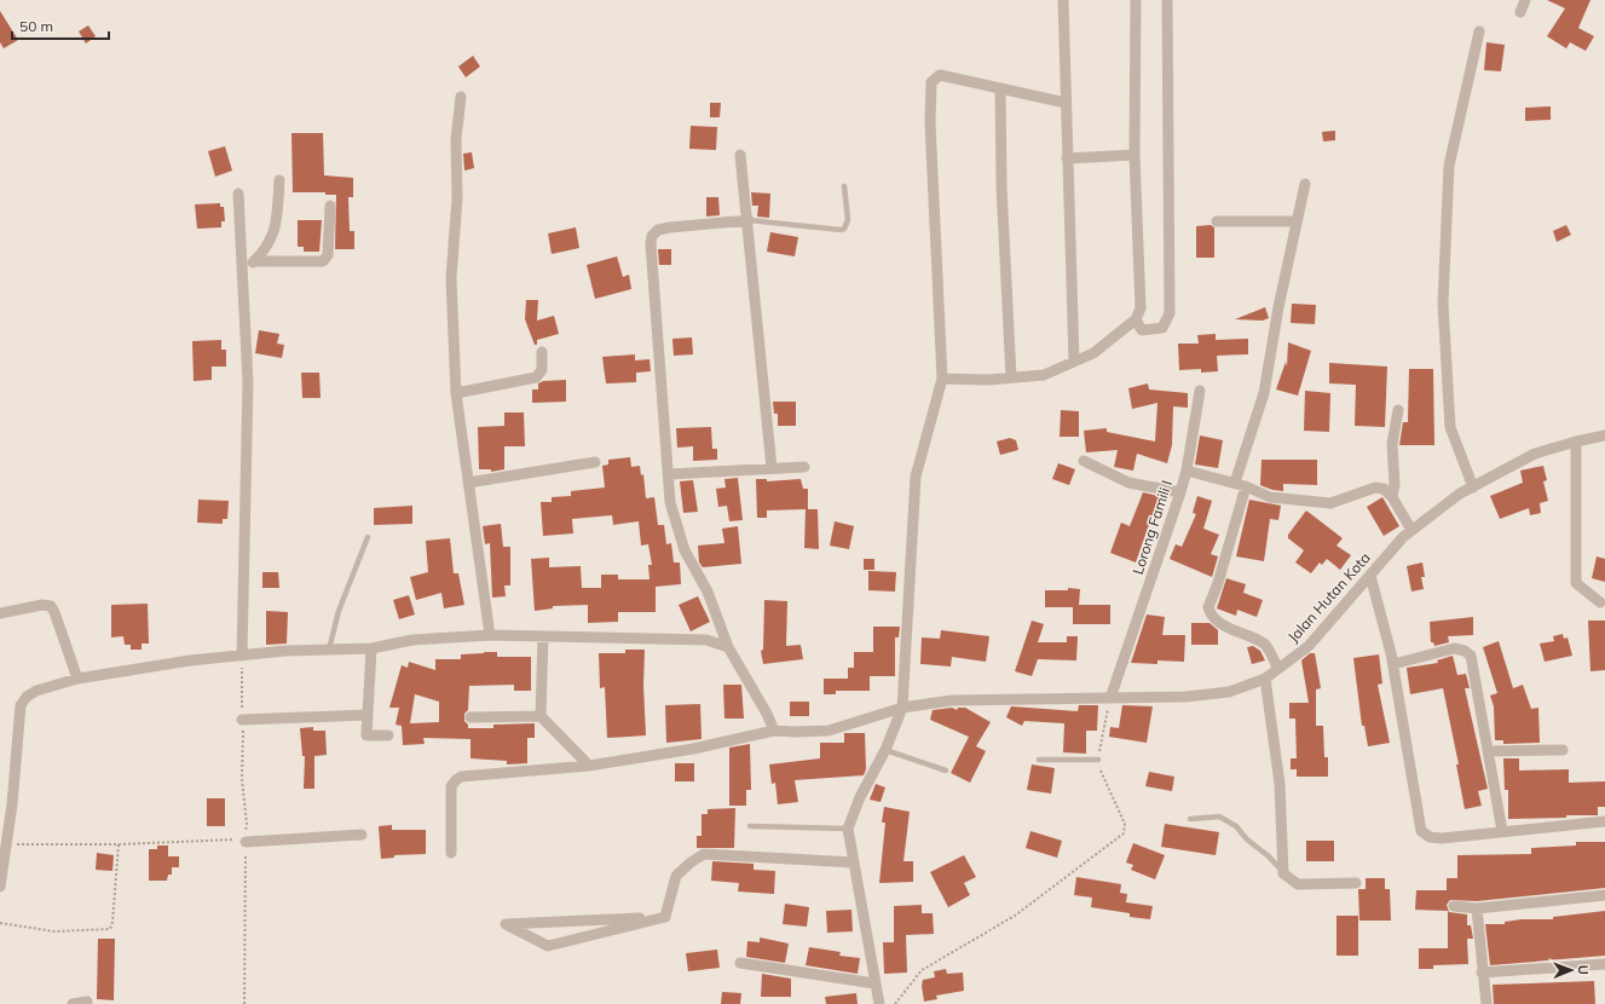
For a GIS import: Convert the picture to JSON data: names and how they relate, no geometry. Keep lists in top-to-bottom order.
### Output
{
  "streets": {
    "street": ["Lorong Famili I", "Jalan Hutan Kota"]
  },
  "crossings": [
    ["Lorong Famili I", "Jalan Hutan Kota"]
  ],
  "scale_bar": "50 m",
  "north": "right"
}
